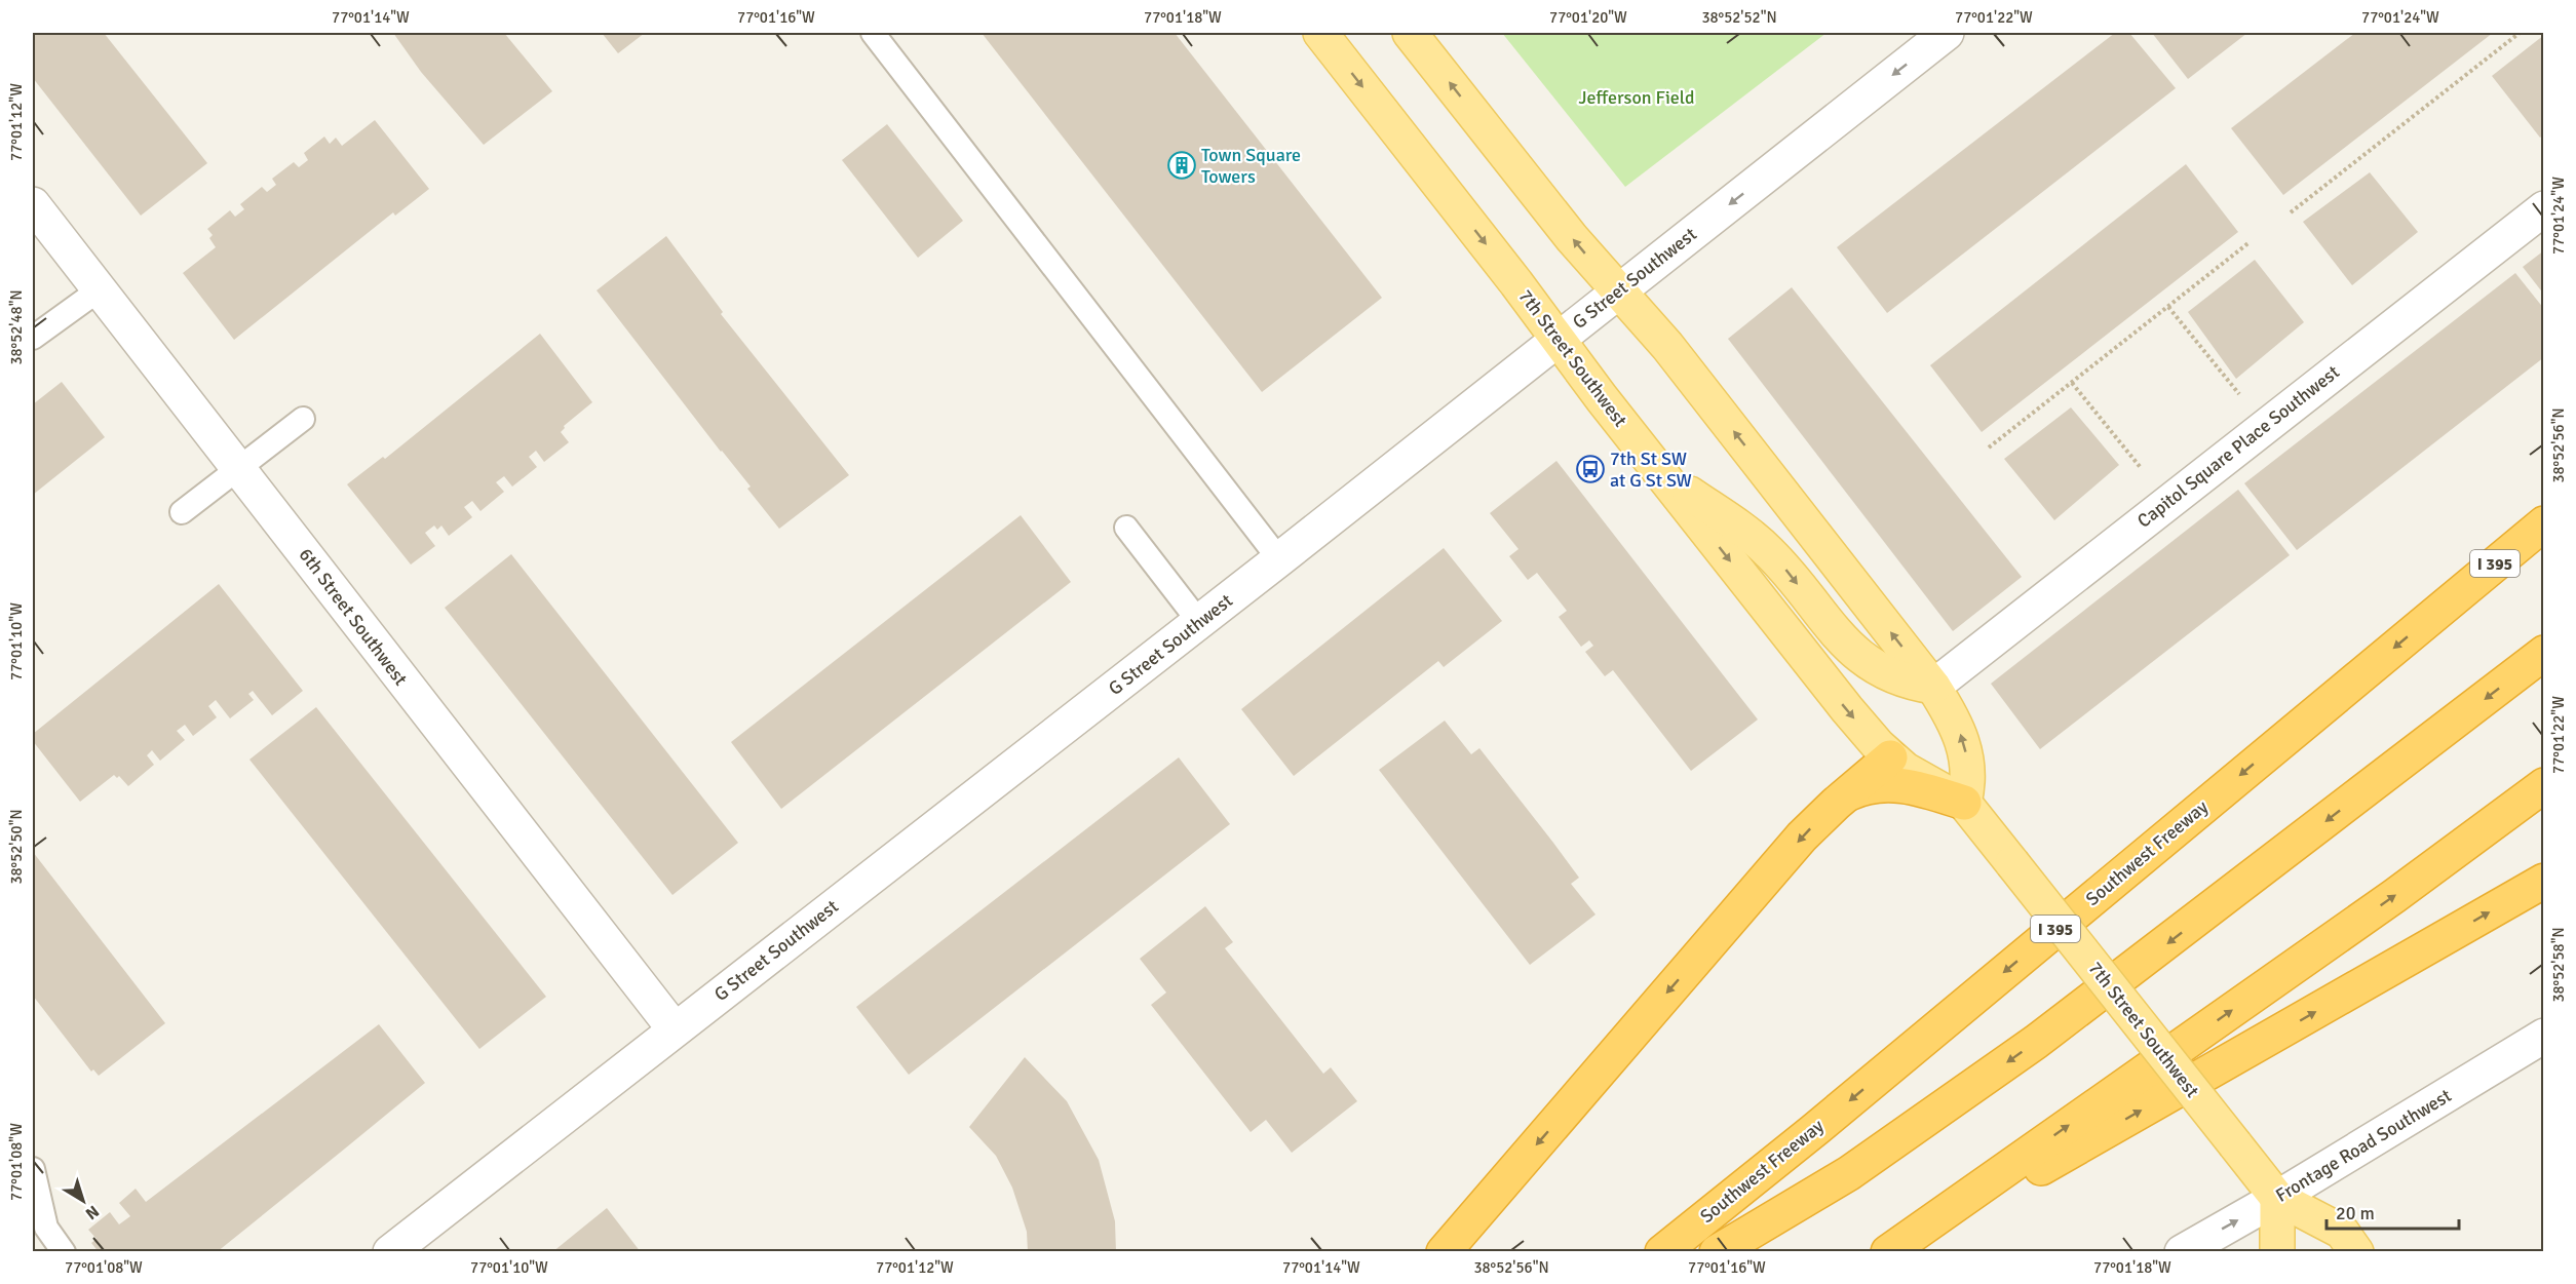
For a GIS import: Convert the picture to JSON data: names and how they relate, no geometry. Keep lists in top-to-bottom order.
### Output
{
  "streets": {
    "highway": ["I 395", "Southwest Freeway"],
    "main road": ["7th Street Southwest"],
    "street": [
      "G Street Southwest",
      "Capitol Square Place Southwest",
      "6th Street Southwest",
      "Frontage Road Southwest"
    ]
  },
  "crossings": [
    ["G Street Southwest", "7th Street Southwest"],
    ["G Street Southwest", "6th Street Southwest"],
    ["7th Street Southwest", "Frontage Road Southwest"]
  ],
  "parks": ["Jefferson Field"],
  "places": {
    "building": ["Town Square Towers"],
    "bus stop": ["7th St SW at G St SW"]
  },
  "scale_bar": "20 m",
  "north": "bottom right",
  "coordinates": [
    "77°01'14\"W",
    "77°01'16\"W",
    "77°01'18\"W",
    "77°01'20\"W",
    "38°52'52\"N",
    "77°01'22\"W",
    "77°01'24\"W",
    "77°01'12\"W",
    "38°52'48\"N",
    "38°52'56\"N",
    "77°01'10\"W",
    "38°52'50\"N",
    "38°52'58\"N",
    "77°01'08\"W"
  ]
}
